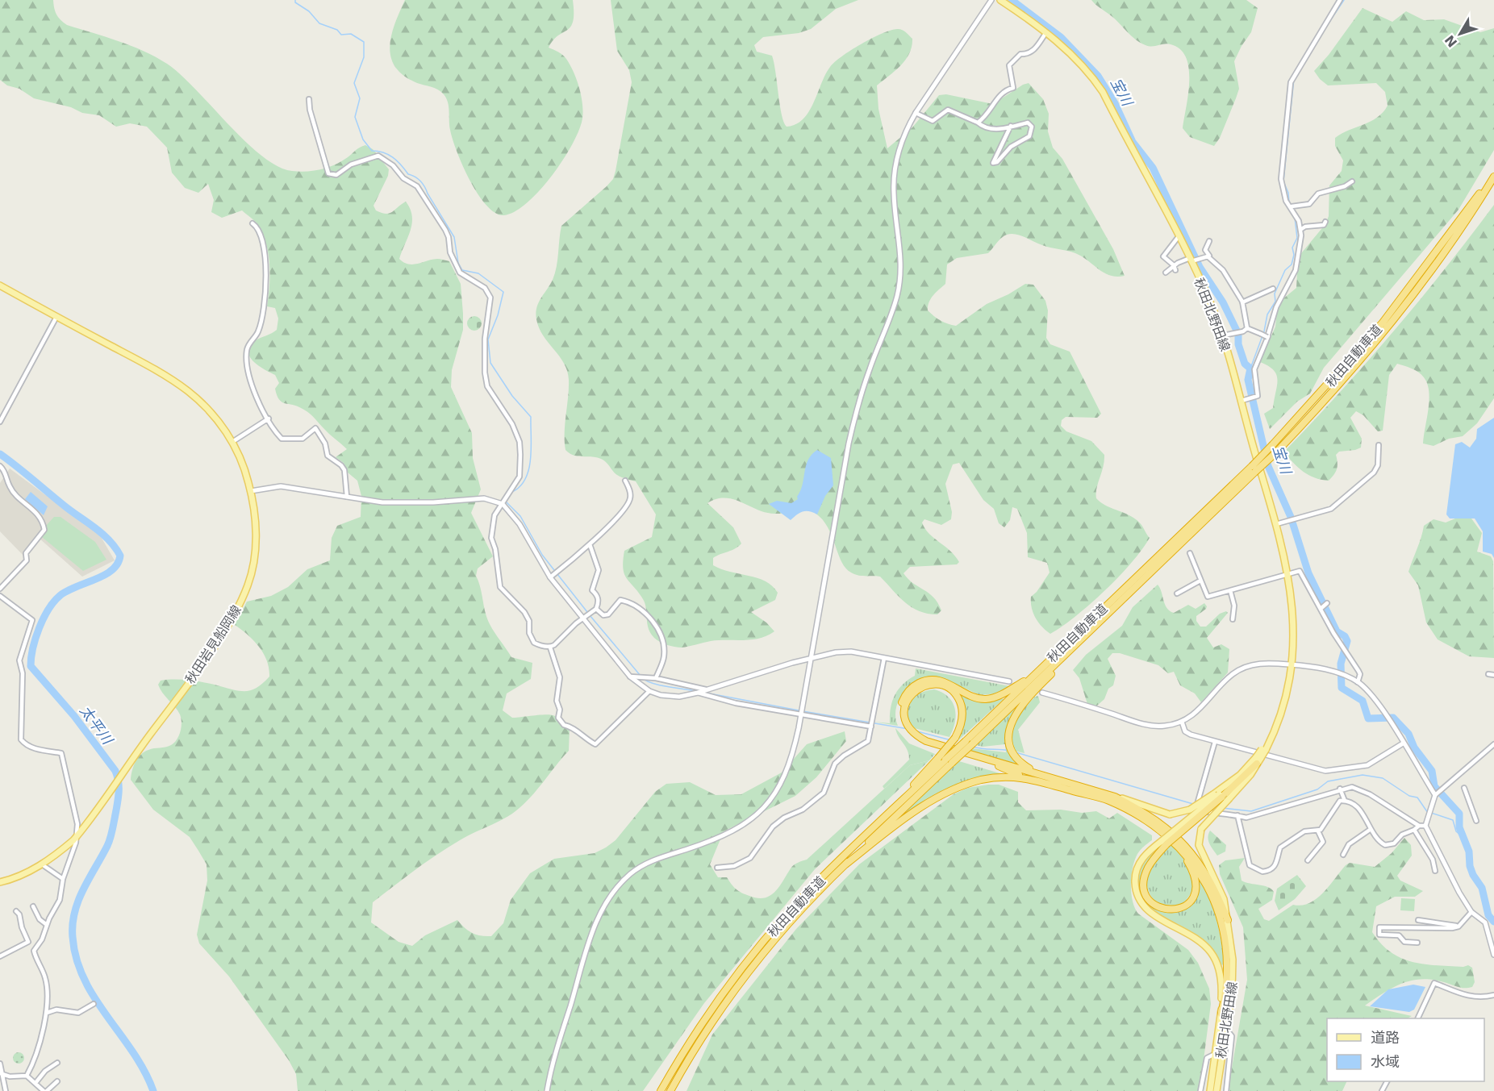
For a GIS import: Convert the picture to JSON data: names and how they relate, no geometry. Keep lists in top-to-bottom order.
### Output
{
  "streets": {
    "highway": ["秋田自動車道"],
    "main road": ["秋田北野田線", "秋田岩見船岡線"]
  },
  "water": ["宝川", "太平川"],
  "legend": ["道路", "水域"],
  "north": "bottom left"
}
